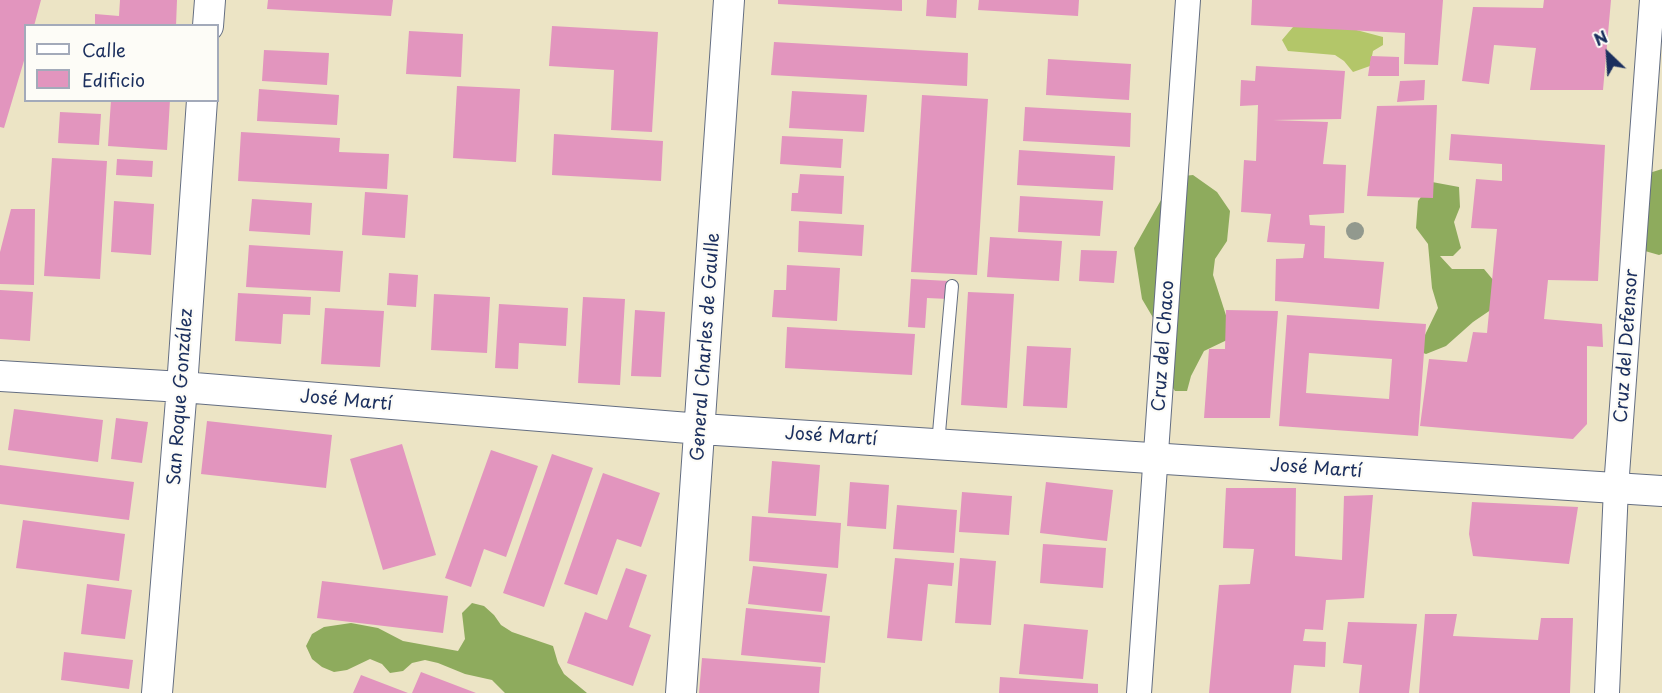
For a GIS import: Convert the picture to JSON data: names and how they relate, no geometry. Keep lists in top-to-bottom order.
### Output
{
  "streets": {
    "street": [
      "Cruz del Chaco",
      "Cruz del Defensor",
      "General Charles de Gaulle",
      "San Roque González",
      "José Martí"
    ]
  },
  "crossings": [
    ["Cruz del Chaco", "José Martí"],
    ["Cruz del Defensor", "José Martí"],
    ["General Charles de Gaulle", "José Martí"],
    ["San Roque González", "José Martí"]
  ],
  "legend": ["Calle", "Edificio"],
  "north": "top left"
}
